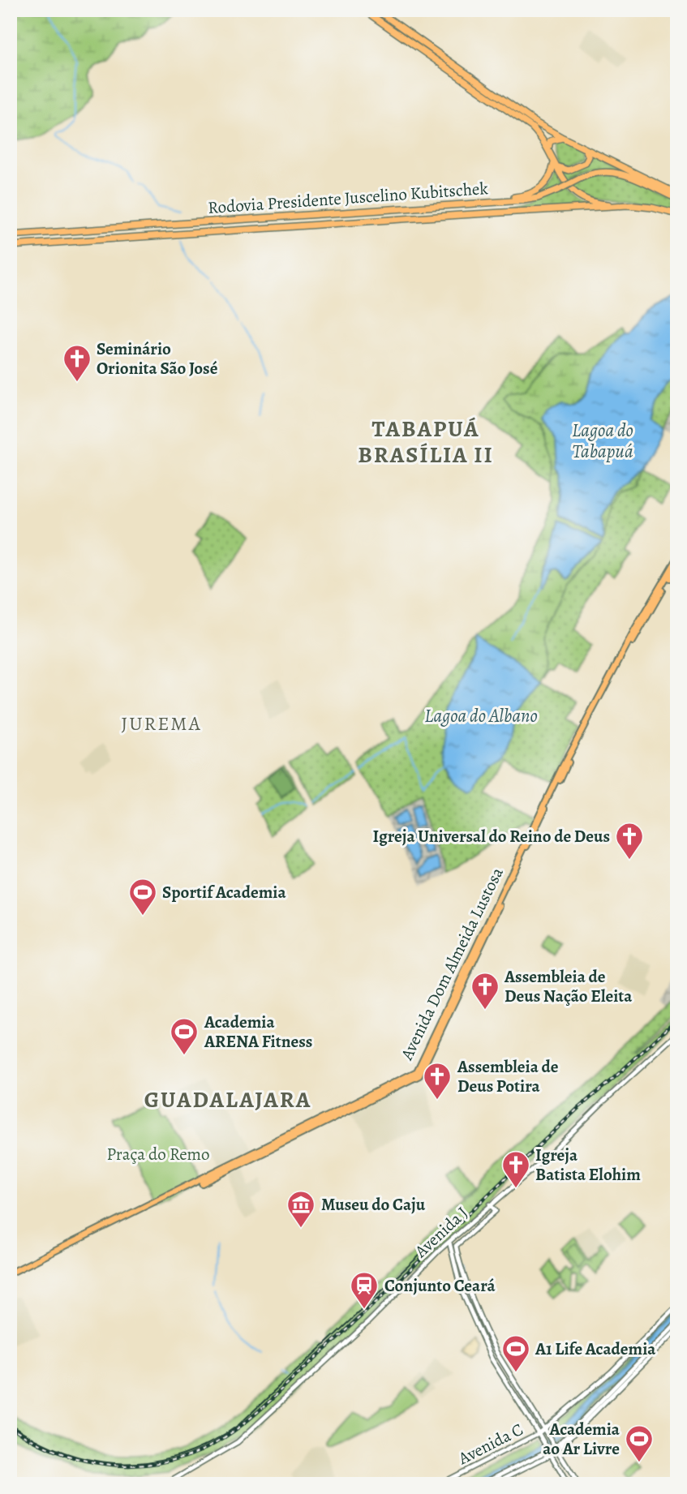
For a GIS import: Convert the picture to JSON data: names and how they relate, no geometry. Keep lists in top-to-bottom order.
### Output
{
  "streets": {
    "highway": ["Rodovia Presidente Juscelino Kubitschek"],
    "main road": ["Avenida Dom Almeida Lustosa"],
    "street": ["Avenida J", "Avenida C"]
  },
  "districts": ["TABAPUÁ BRASÍLIA II", "JUREMA", "GUADALAJARA"],
  "water": ["Lagoa do Tabapuá", "Lagoa do Albano"],
  "parks": ["Praça do Remo"],
  "places": {
    "church": [
      "Seminário Orionita São José",
      "Igreja Universal do Reino de Deus",
      "Assembleia de Deus Nação Eleita",
      "Assembleia de Deus Potira",
      "Igreja Batista Elohim"
    ],
    "sports": [
      "Sportif Academia",
      "Academia ARENA Fitness",
      "A1 Life Academia",
      "Academia ao Ar Livre"
    ],
    "museum": ["Museu do Caju"],
    "station": ["Conjunto Ceará"]
  }
}
